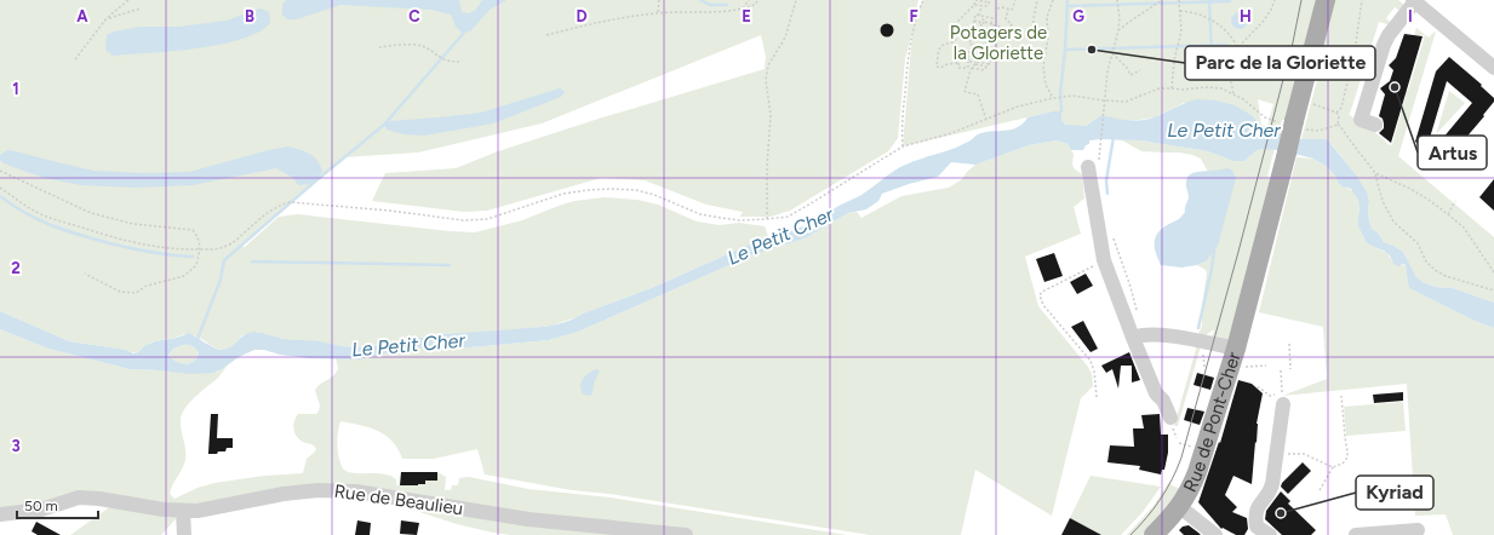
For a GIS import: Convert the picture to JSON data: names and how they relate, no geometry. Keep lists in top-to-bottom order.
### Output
{
  "streets": {
    "main road": ["Rue de Pont-Cher"],
    "street": ["Rue de Beaulieu"]
  },
  "water": ["Le Petit Cher"],
  "parks": ["Potagers de la Gloriette"],
  "places": ["Parc de la Gloriette", "Artus", "Kyriad"],
  "scale_bar": "50 m",
  "grid": {
    "columns": [
      "A",
      "B",
      "C",
      "D",
      "E",
      "F",
      "G",
      "H",
      "I"
    ],
    "rows": ["1", "2", "3"]
  }
}
